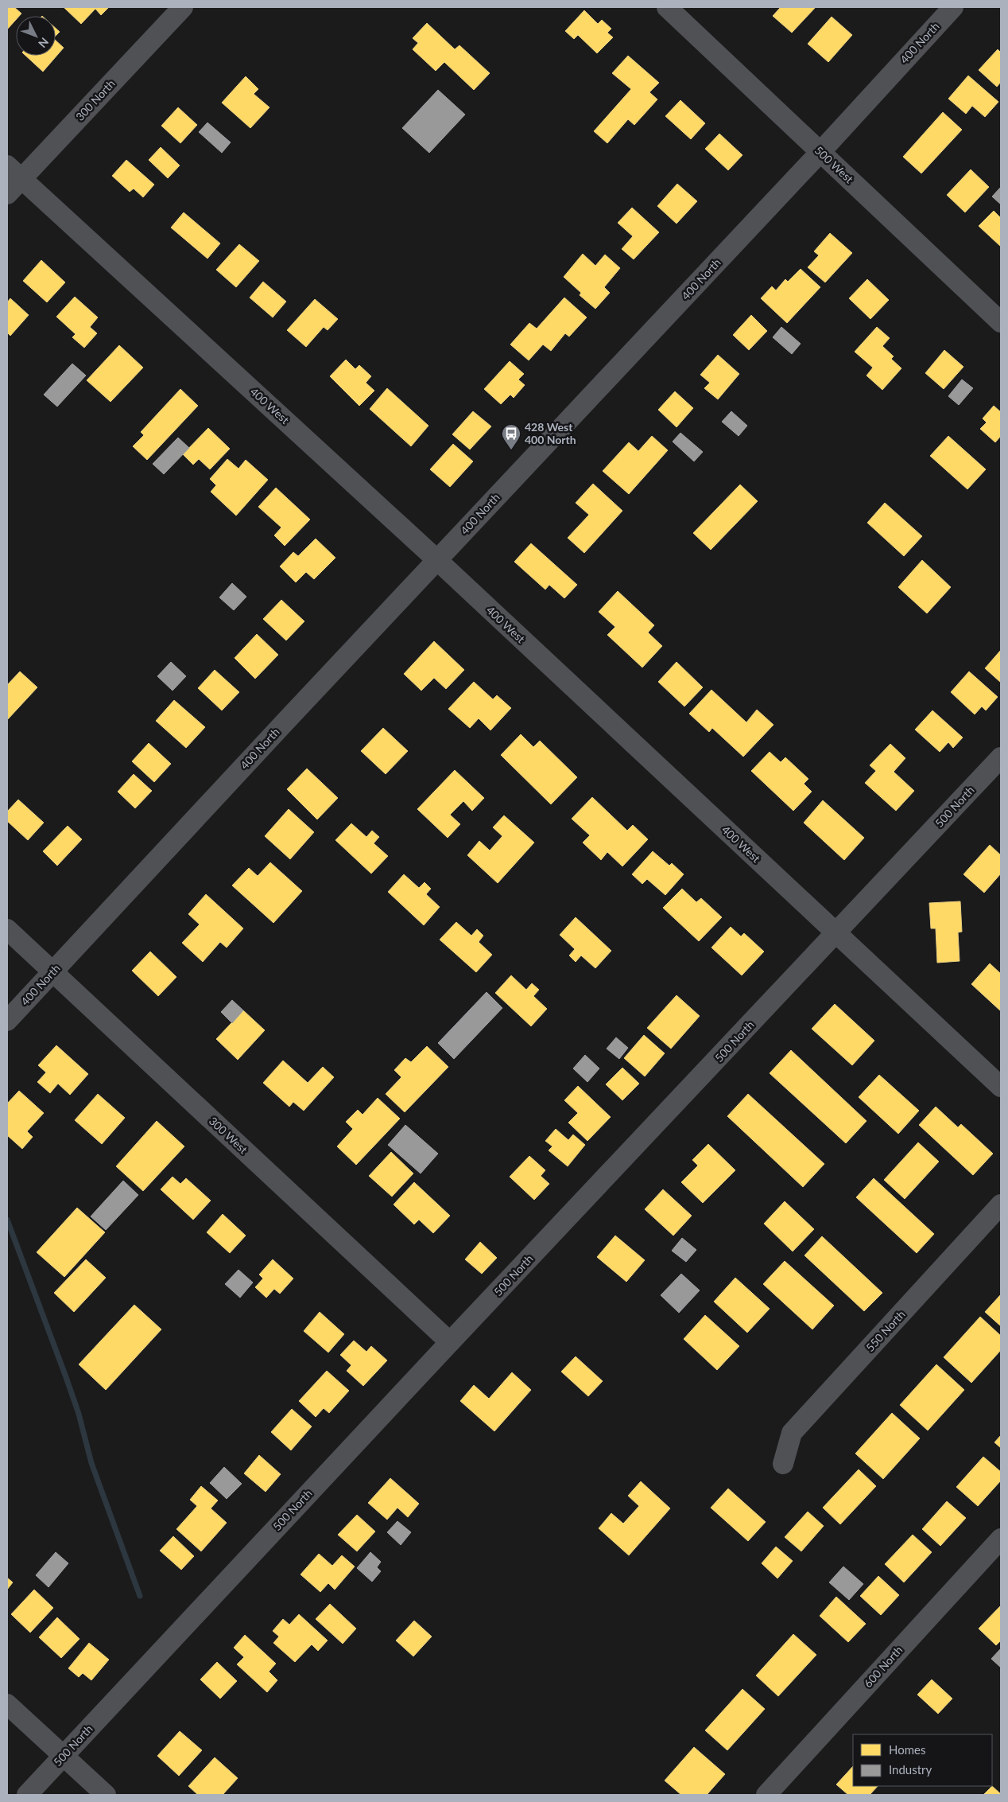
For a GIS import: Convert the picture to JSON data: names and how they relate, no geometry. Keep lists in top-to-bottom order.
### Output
{
  "streets": {
    "street": [
      "400 North",
      "300 North",
      "500 West",
      "400 West",
      "500 North",
      "300 West",
      "550 North",
      "600 North"
    ]
  },
  "crossings": [
    ["400 North", "500 West"],
    ["400 North", "400 West"],
    ["400 North", "300 West"],
    ["300 North", "400 West"],
    ["400 West", "500 North"],
    ["500 North", "300 West"]
  ],
  "places": {
    "bus stop": ["428 West 400 North"]
  },
  "legend": ["Homes", "Industry"],
  "north": "bottom right"
}
